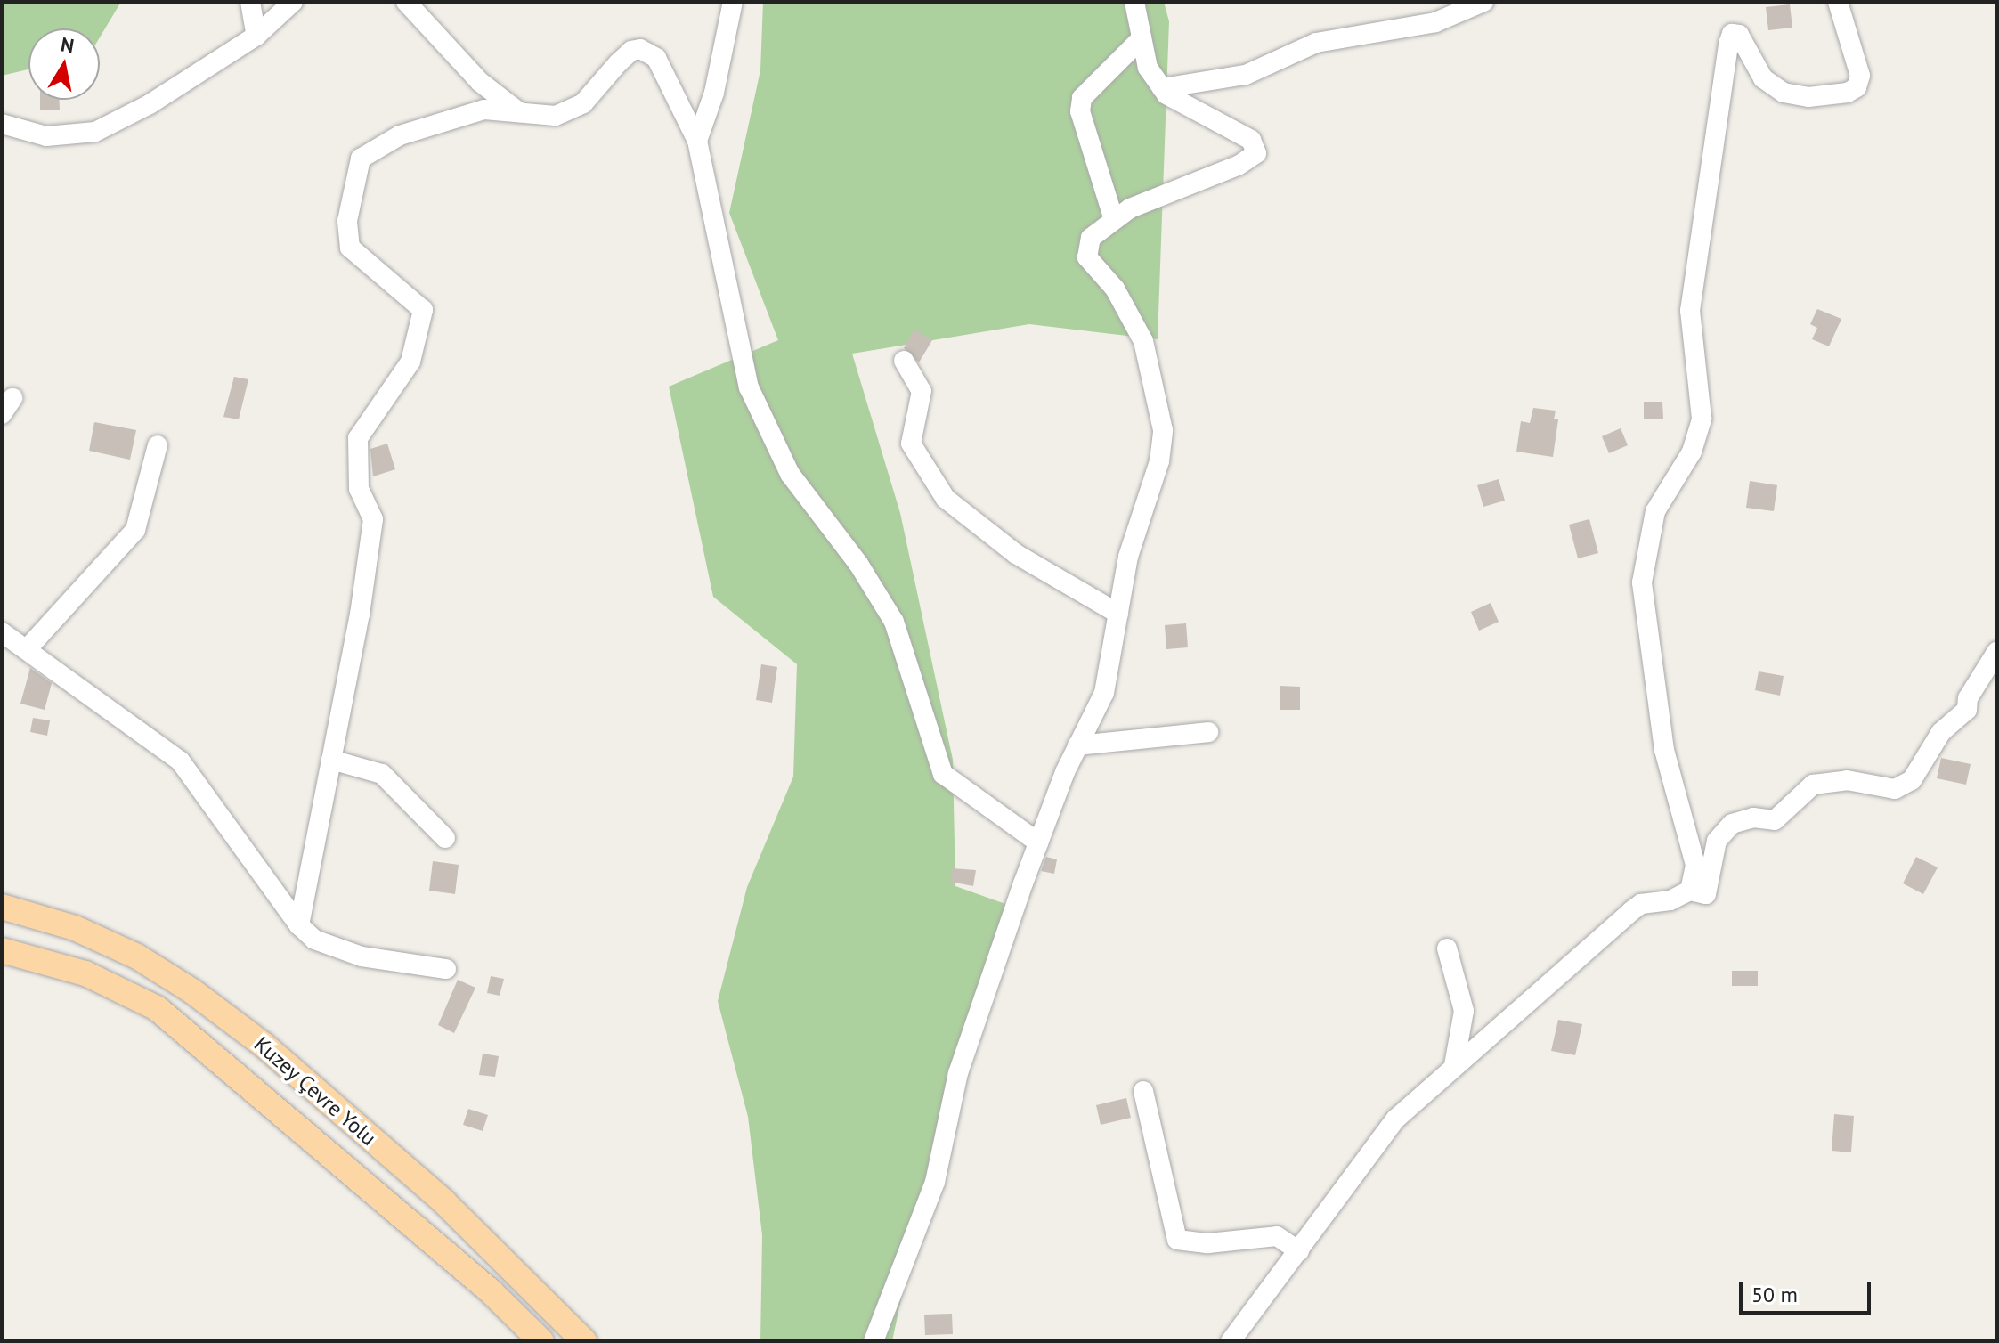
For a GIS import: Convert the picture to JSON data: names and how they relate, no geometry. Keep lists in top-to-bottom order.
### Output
{
  "streets": {
    "main road": ["Kuzey Çevre Yolu"]
  },
  "scale_bar": "50 m",
  "north": "top"
}
